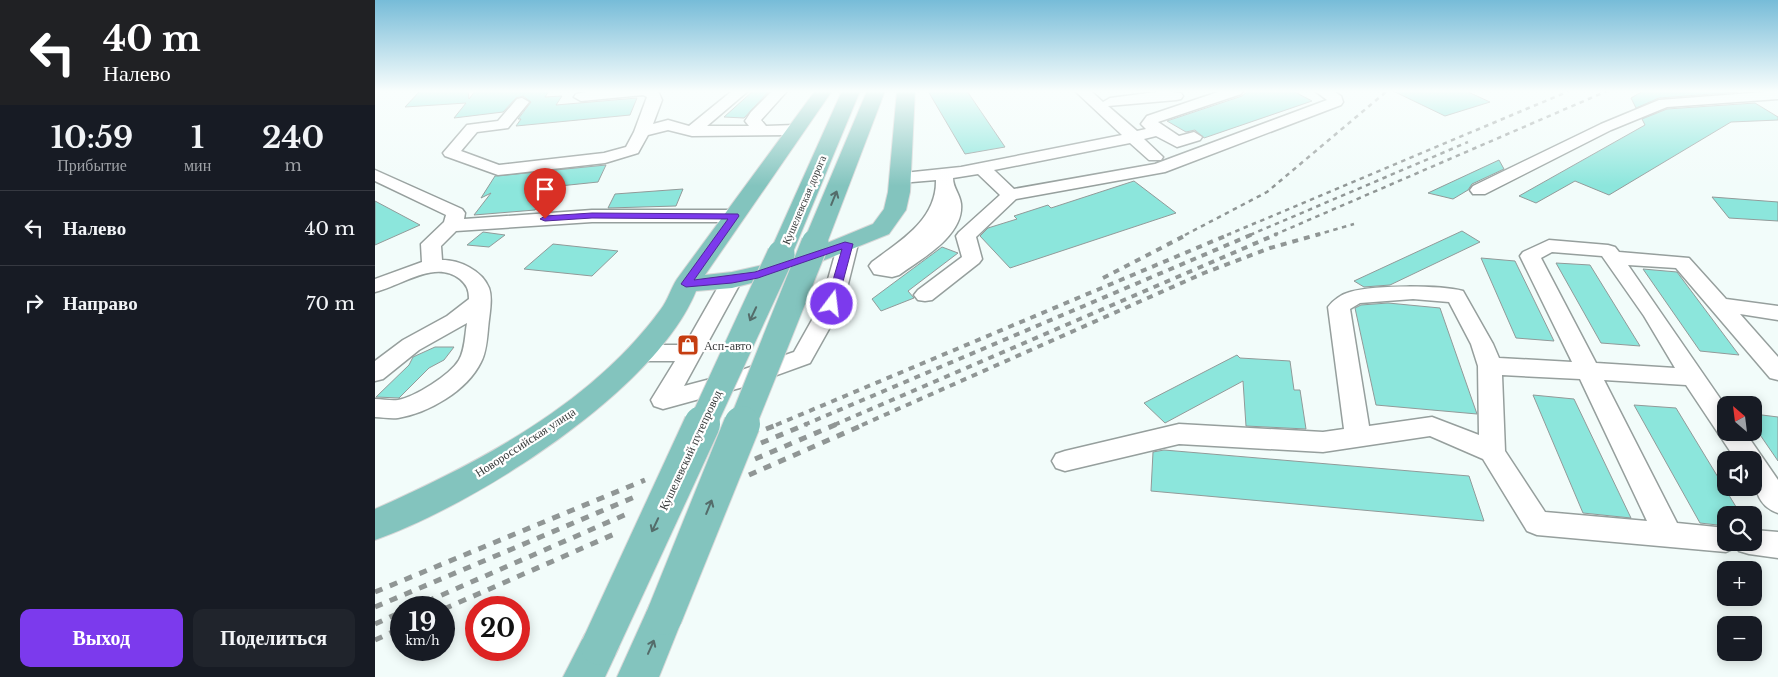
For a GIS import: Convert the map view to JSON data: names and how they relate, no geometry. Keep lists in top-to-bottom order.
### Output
{
  "streets": {
    "main road": ["Кушелевская дорога", "Новороссийская улица", "Кушелевский путепровод"]
  },
  "crossings": [
    ["Кушелевская дорога", "Кушелевский путепровод"]
  ],
  "places": {
    "shop": ["Асп-авто"]
  },
  "north": "top left",
  "page": {
    "turn": ["40 m", "Налево"],
    "eta": [
      "10:59",
      "Прибытие",
      "1",
      "мин",
      "240",
      "m"
    ],
    "list": [
      {
        "name": "Налево",
        "value": "40 m"
      },
      {
        "name": "Направо",
        "value": "70 m"
      }
    ],
    "map_buttons": ["+", "−"],
    "speed": "19 km/h",
    "limit": "20",
    "buttons": ["Выход", "Поделиться"]
  }
}
